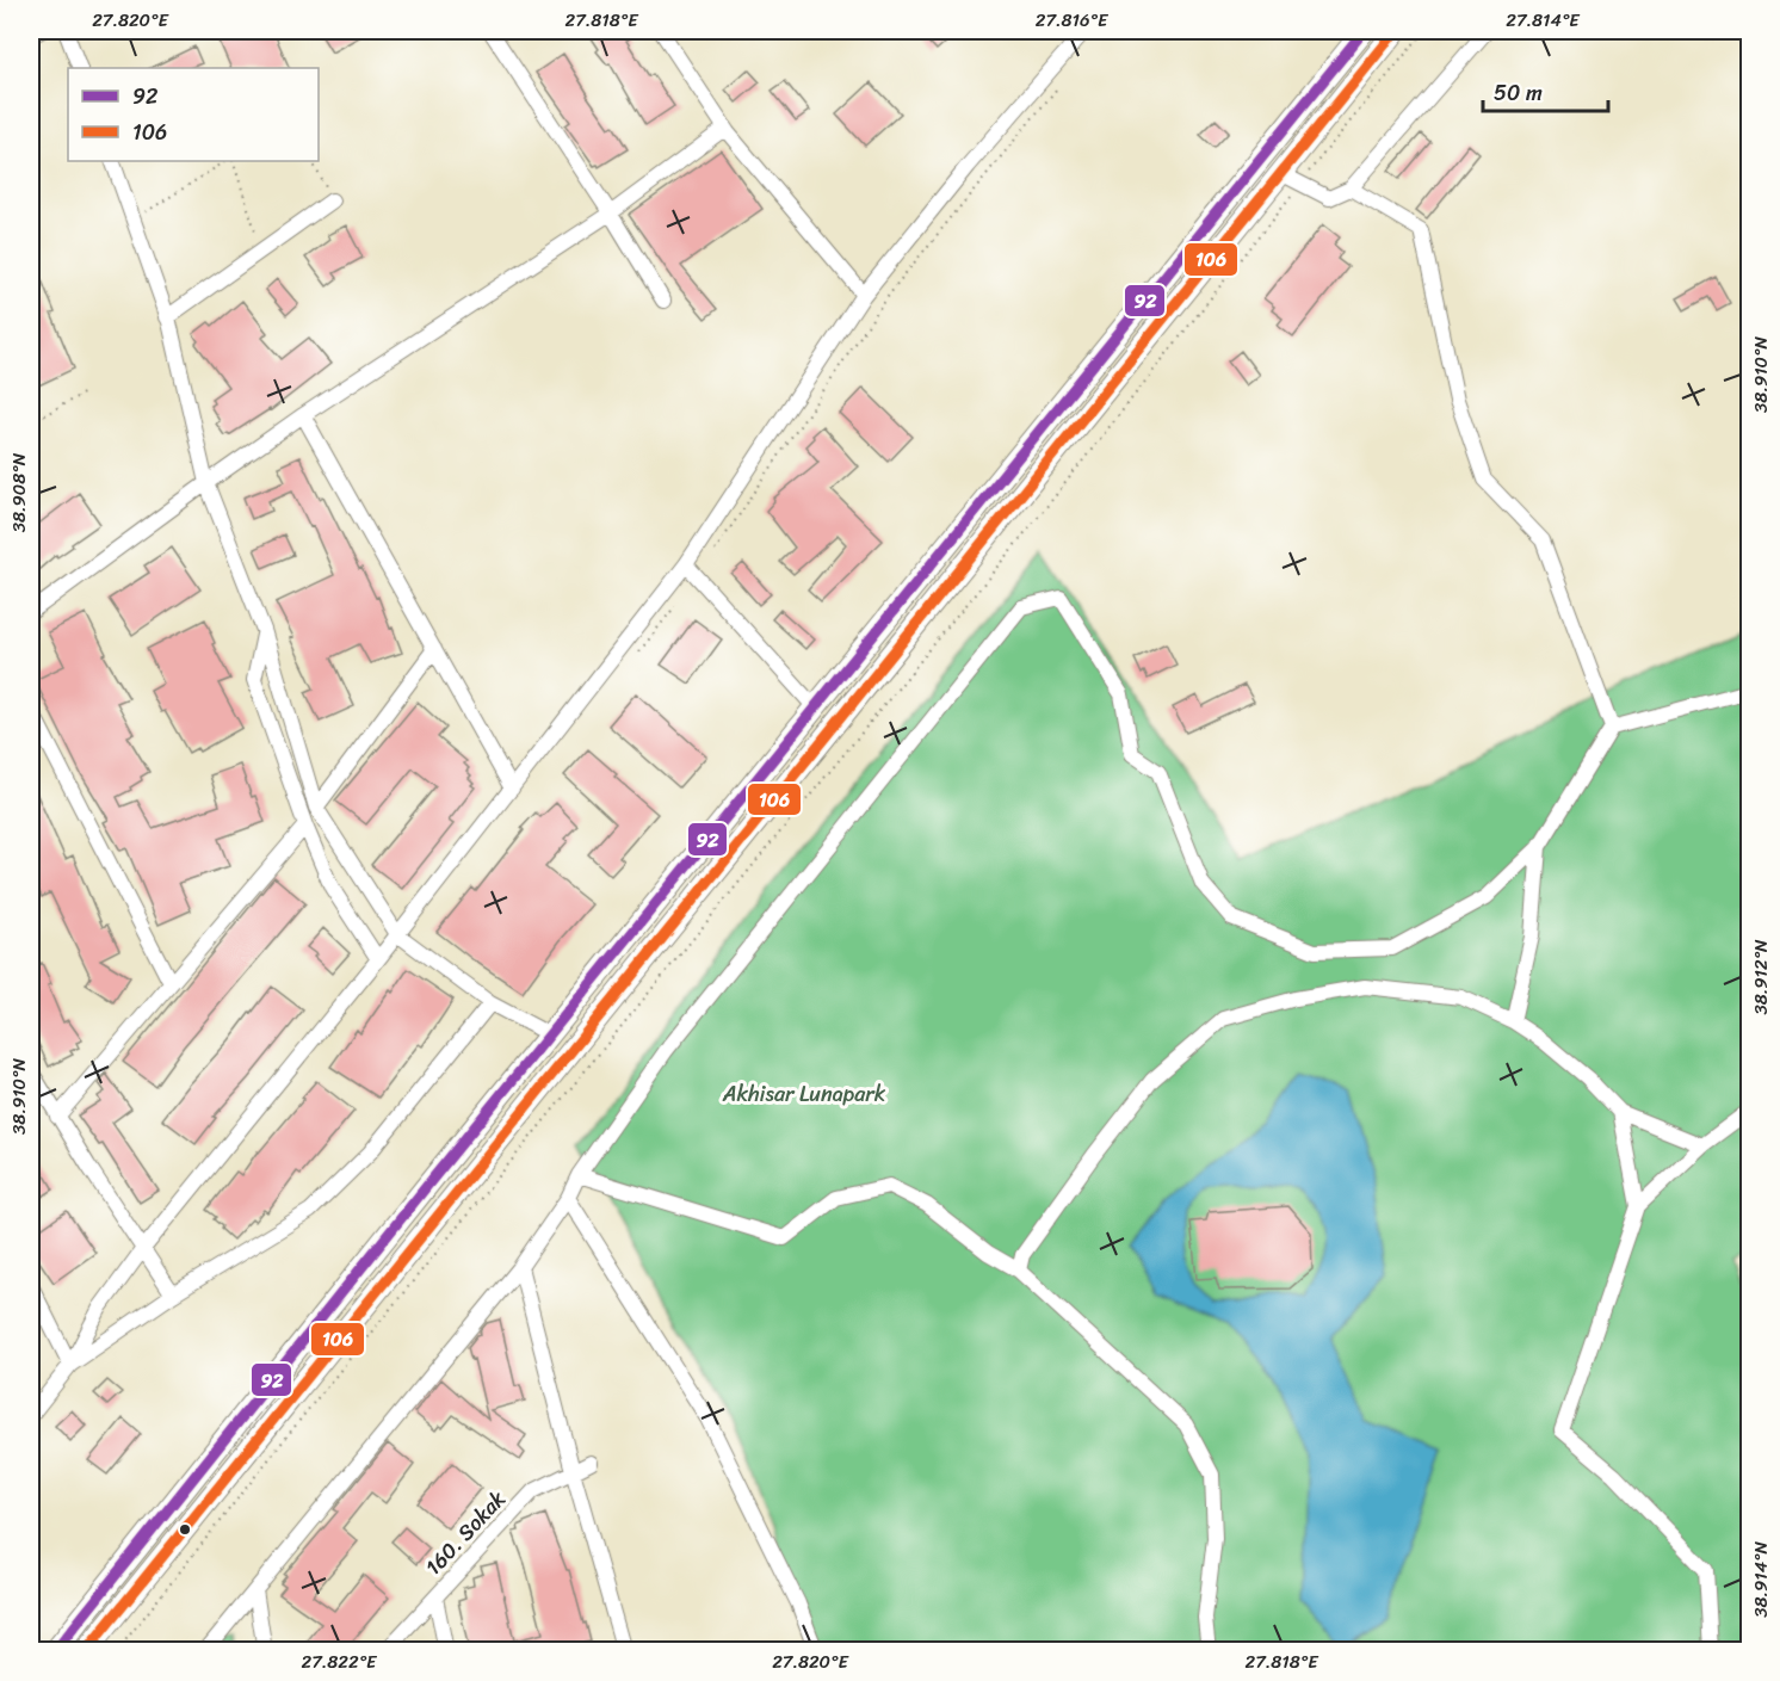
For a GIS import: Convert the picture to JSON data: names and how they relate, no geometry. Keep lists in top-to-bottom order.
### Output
{
  "streets": {
    "street": ["160. Sokak"]
  },
  "parks": ["Akhisar Lunapark"],
  "lines": ["transit line 92", "transit line 106"],
  "legend": ["92", "106"],
  "scale_bar": "50 m",
  "coordinates": [
    "27.820°E",
    "27.818°E",
    "27.816°E",
    "27.814°E",
    "38.910°N",
    "38.908°N",
    "38.912°N",
    "38.914°N",
    "27.822°E"
  ]
}
